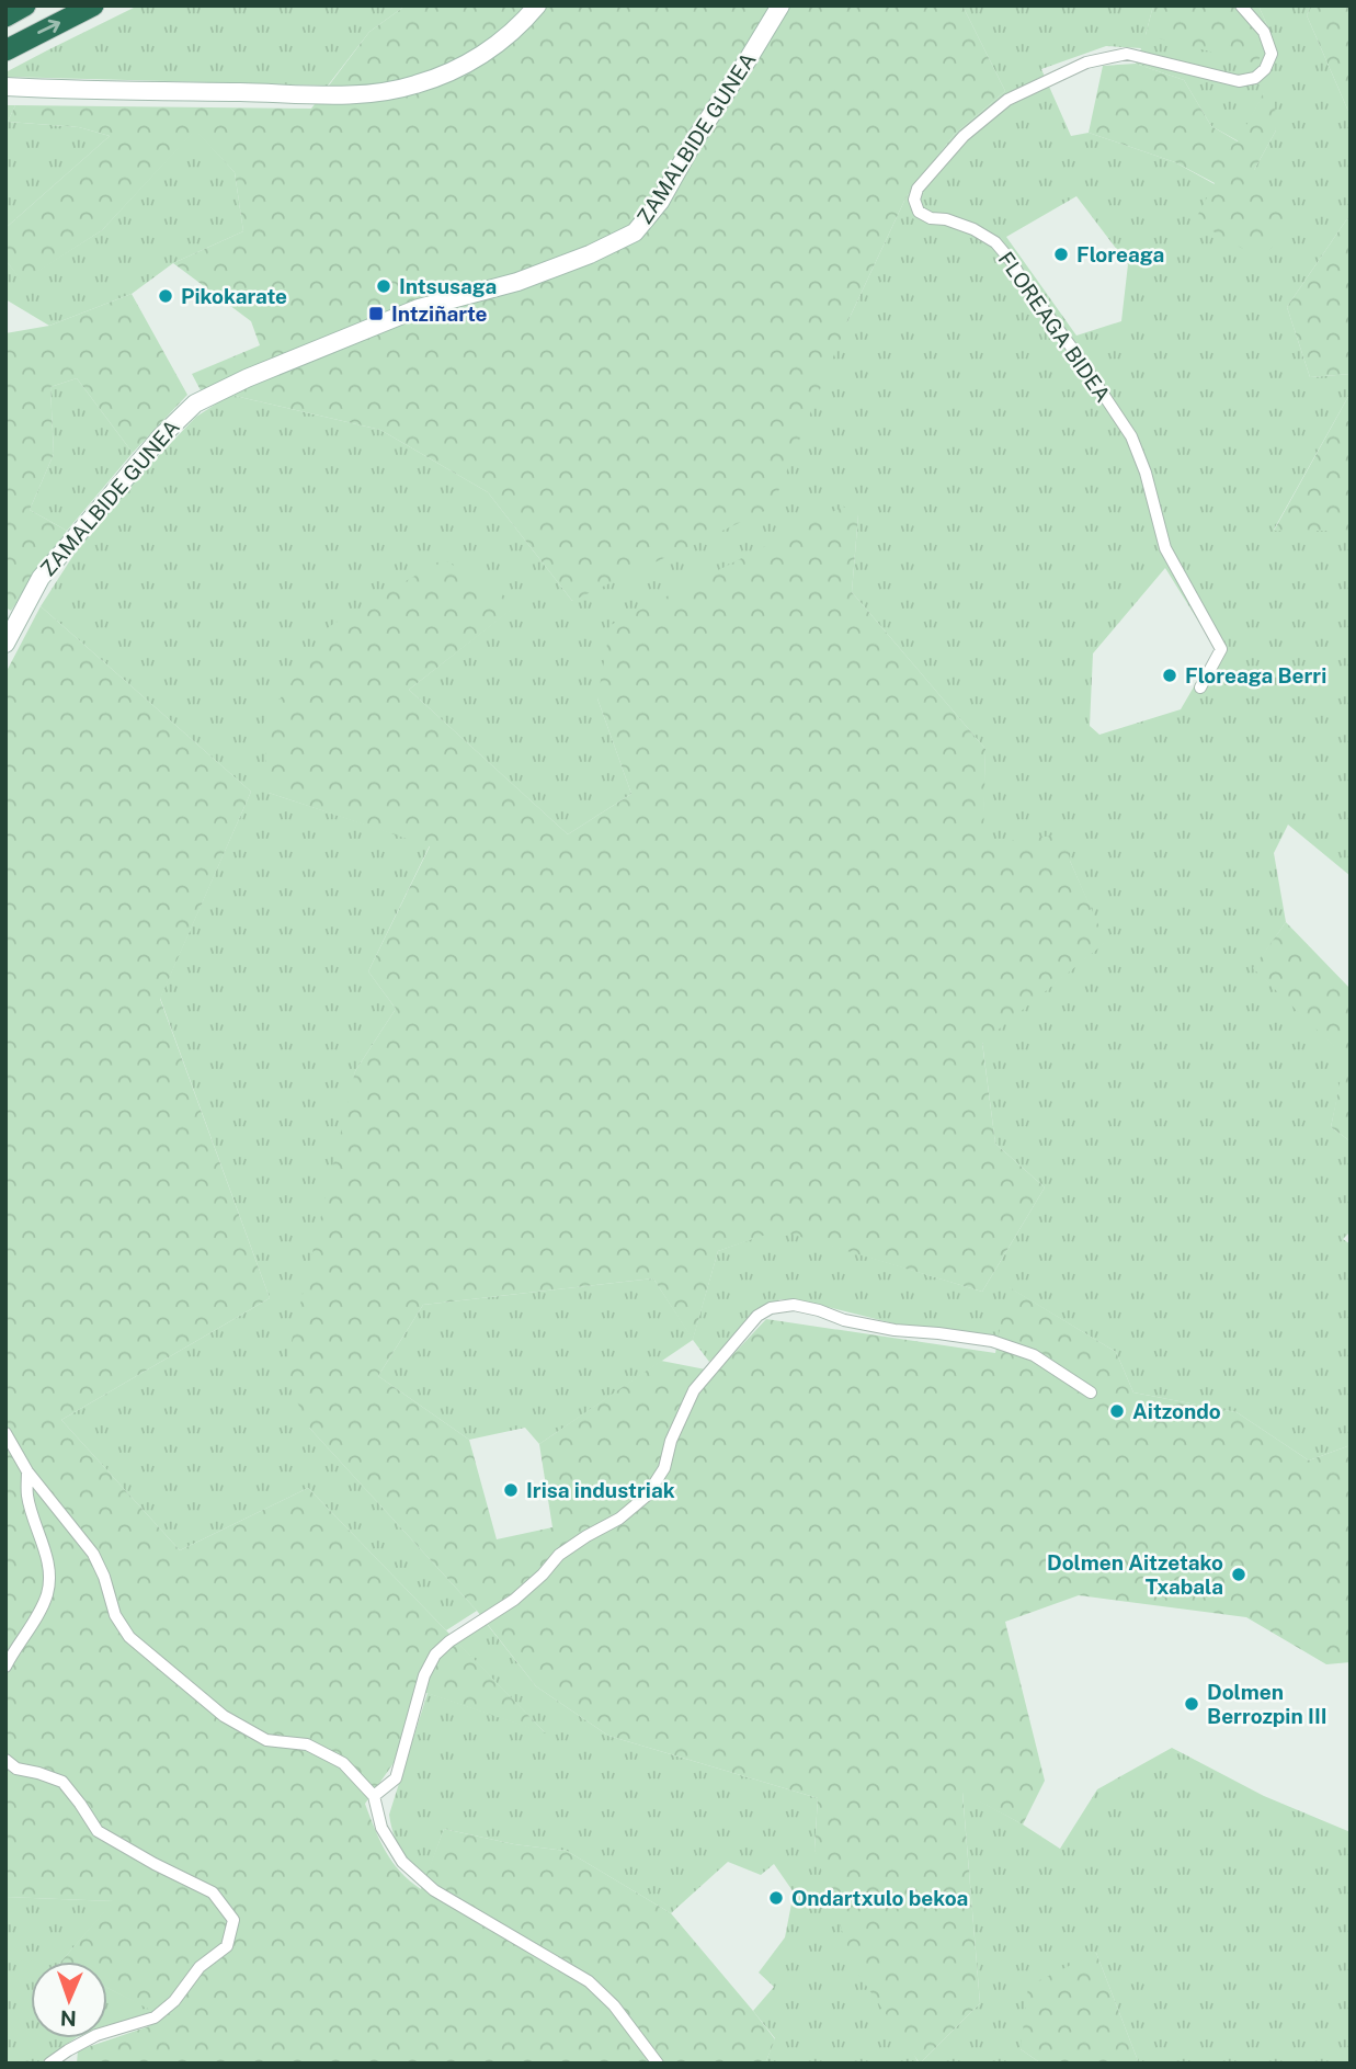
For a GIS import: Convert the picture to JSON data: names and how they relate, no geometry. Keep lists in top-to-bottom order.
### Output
{
  "streets": {
    "street": ["ZAMALBIDE GUNEA", "FLOREAGA BIDEA"]
  },
  "places": {
    "other": [
      "Floreaga",
      "Intsusaga",
      "Pikokarate",
      "Floreaga Berri",
      "Aitzondo",
      "Irisa industriak",
      "Dolmen Aitzetako Txabala",
      "Dolmen Berrozpin III",
      "Ondartxulo bekoa"
    ],
    "transit": ["Intziñarte"]
  },
  "north": "bottom"
}
